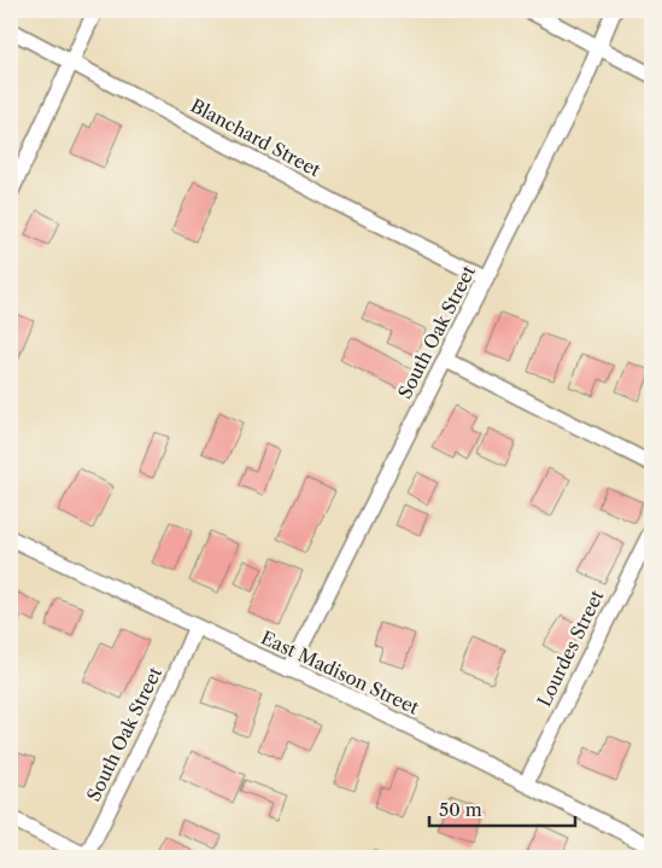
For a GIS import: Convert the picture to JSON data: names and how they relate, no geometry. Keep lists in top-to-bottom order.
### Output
{
  "streets": {
    "street": [
      "Blanchard Street",
      "South Oak Street",
      "Lourdes Street",
      "East Madison Street"
    ]
  },
  "crossings": [
    ["Blanchard Street", "South Oak Street"],
    ["South Oak Street", "East Madison Street"],
    ["Lourdes Street", "East Madison Street"]
  ],
  "scale_bar": "50 m"
}
